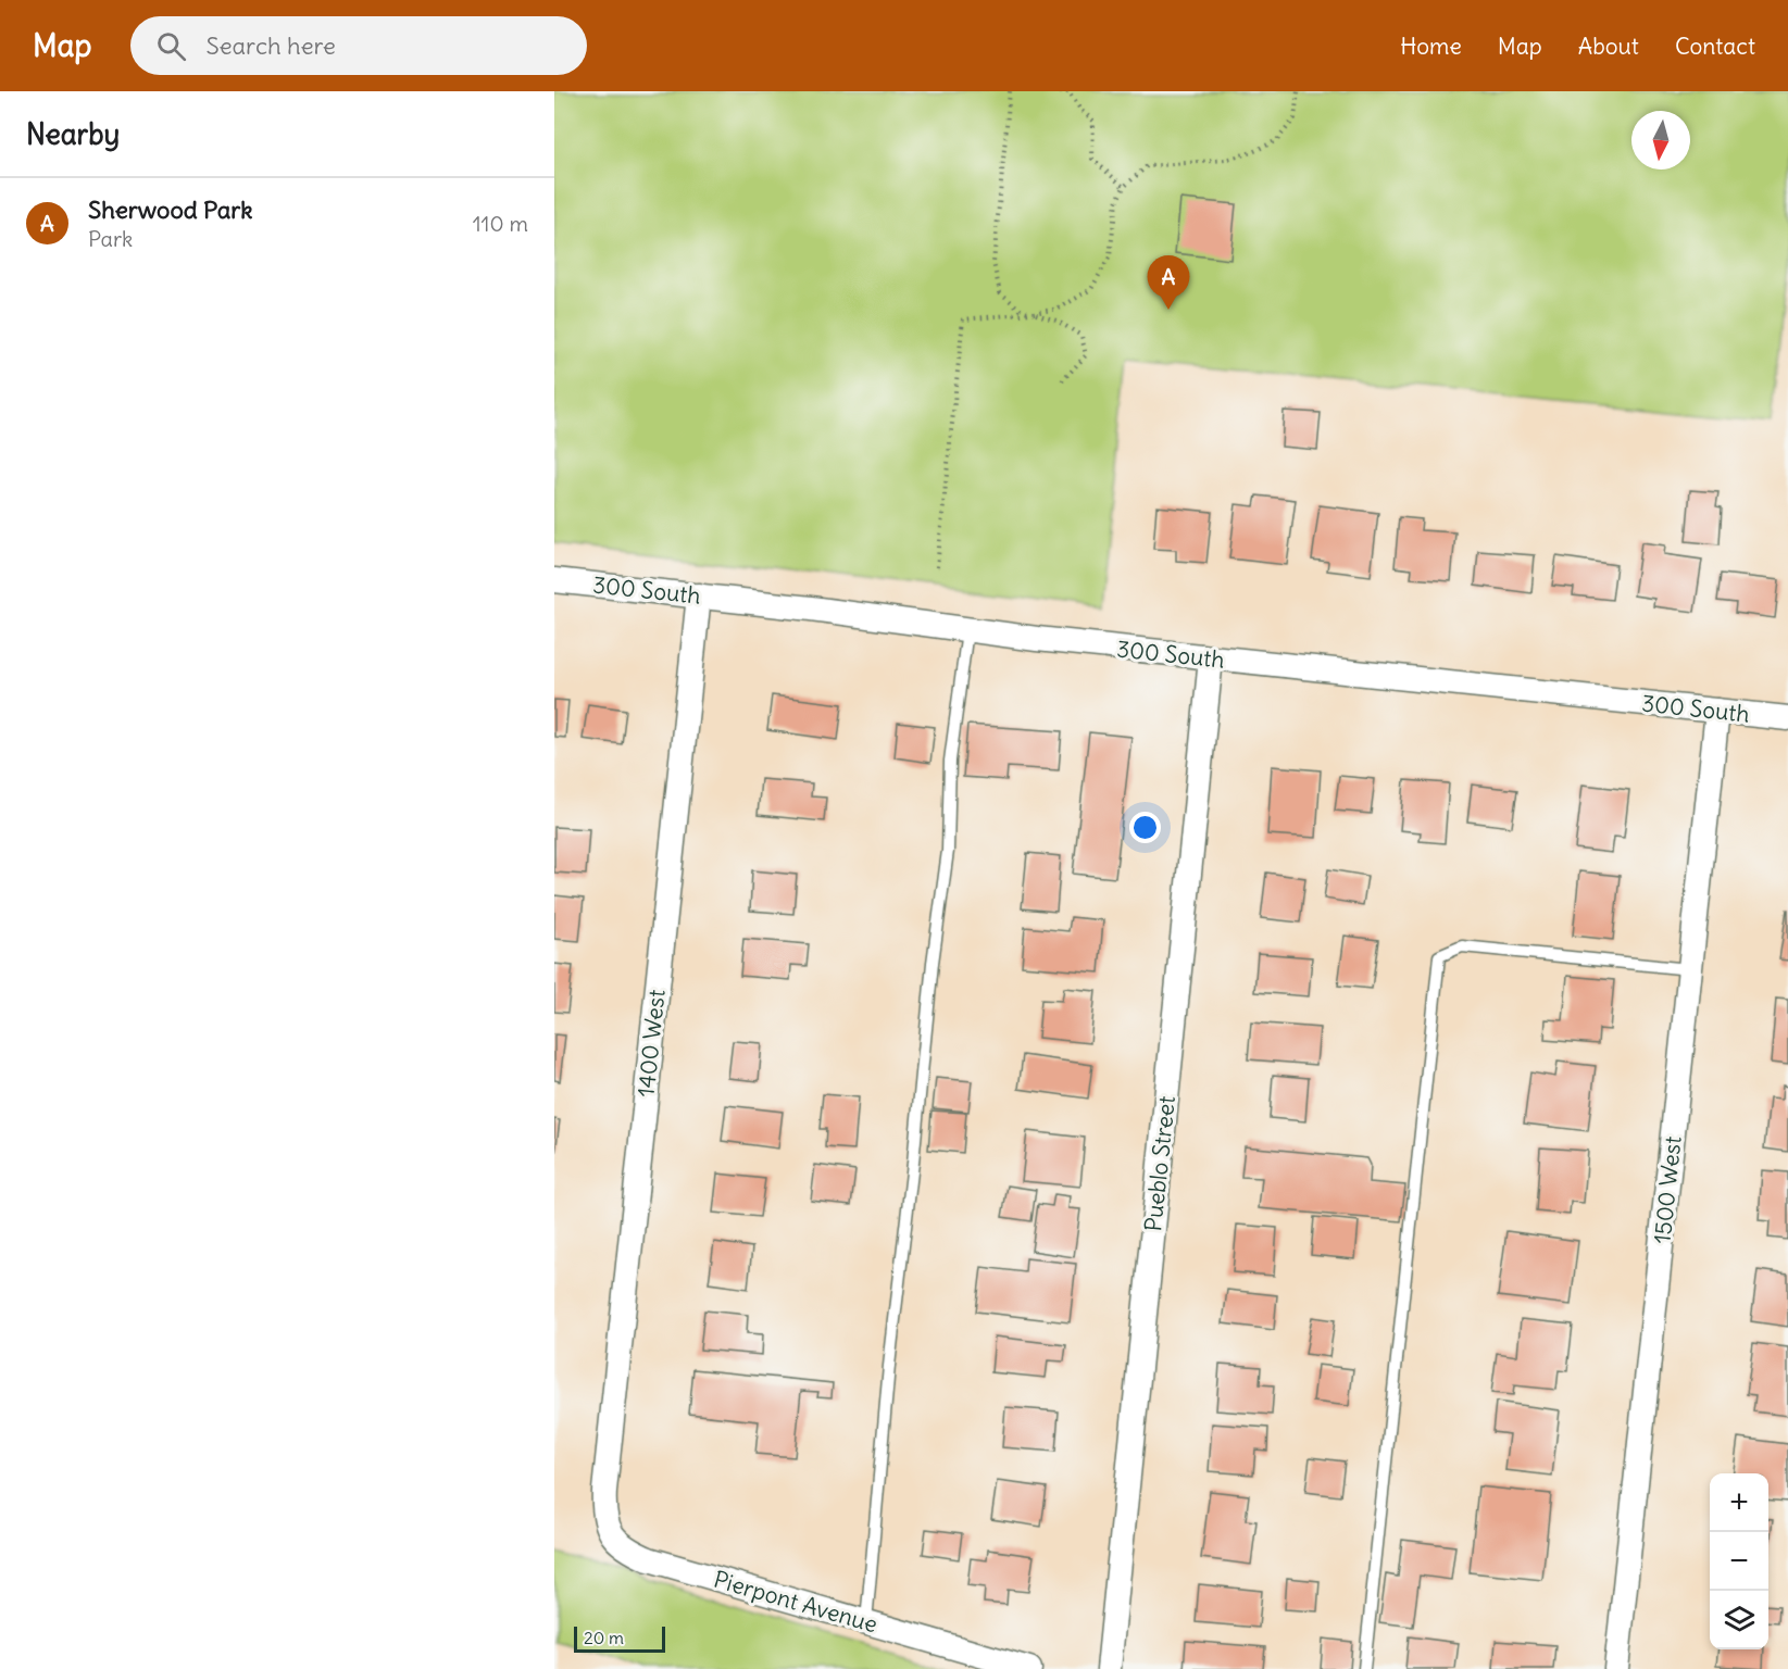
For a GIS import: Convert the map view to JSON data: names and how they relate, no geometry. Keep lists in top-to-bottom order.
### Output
{
  "streets": {
    "street": [
      "300 South",
      "1400 West",
      "Pueblo Street",
      "1500 West",
      "Pierpont Avenue"
    ]
  },
  "crossings": [
    ["300 South", "1400 West"],
    ["300 South", "Pueblo Street"],
    ["300 South", "1500 West"],
    ["1400 West", "Pierpont Avenue"]
  ],
  "scale_bar": "20 m",
  "north": "bottom",
  "page": {
    "header": "Map",
    "search": "Search here",
    "nav": [
      "Home",
      "Map",
      "About",
      "Contact"
    ],
    "heading": "Nearby",
    "list": [
      {
        "mark": "A",
        "name": "Sherwood Park",
        "note": "Park",
        "value": "110 m"
      }
    ],
    "pins": "A",
    "map_buttons": ["+", "−"],
    "scale": "20 m"
  }
}
